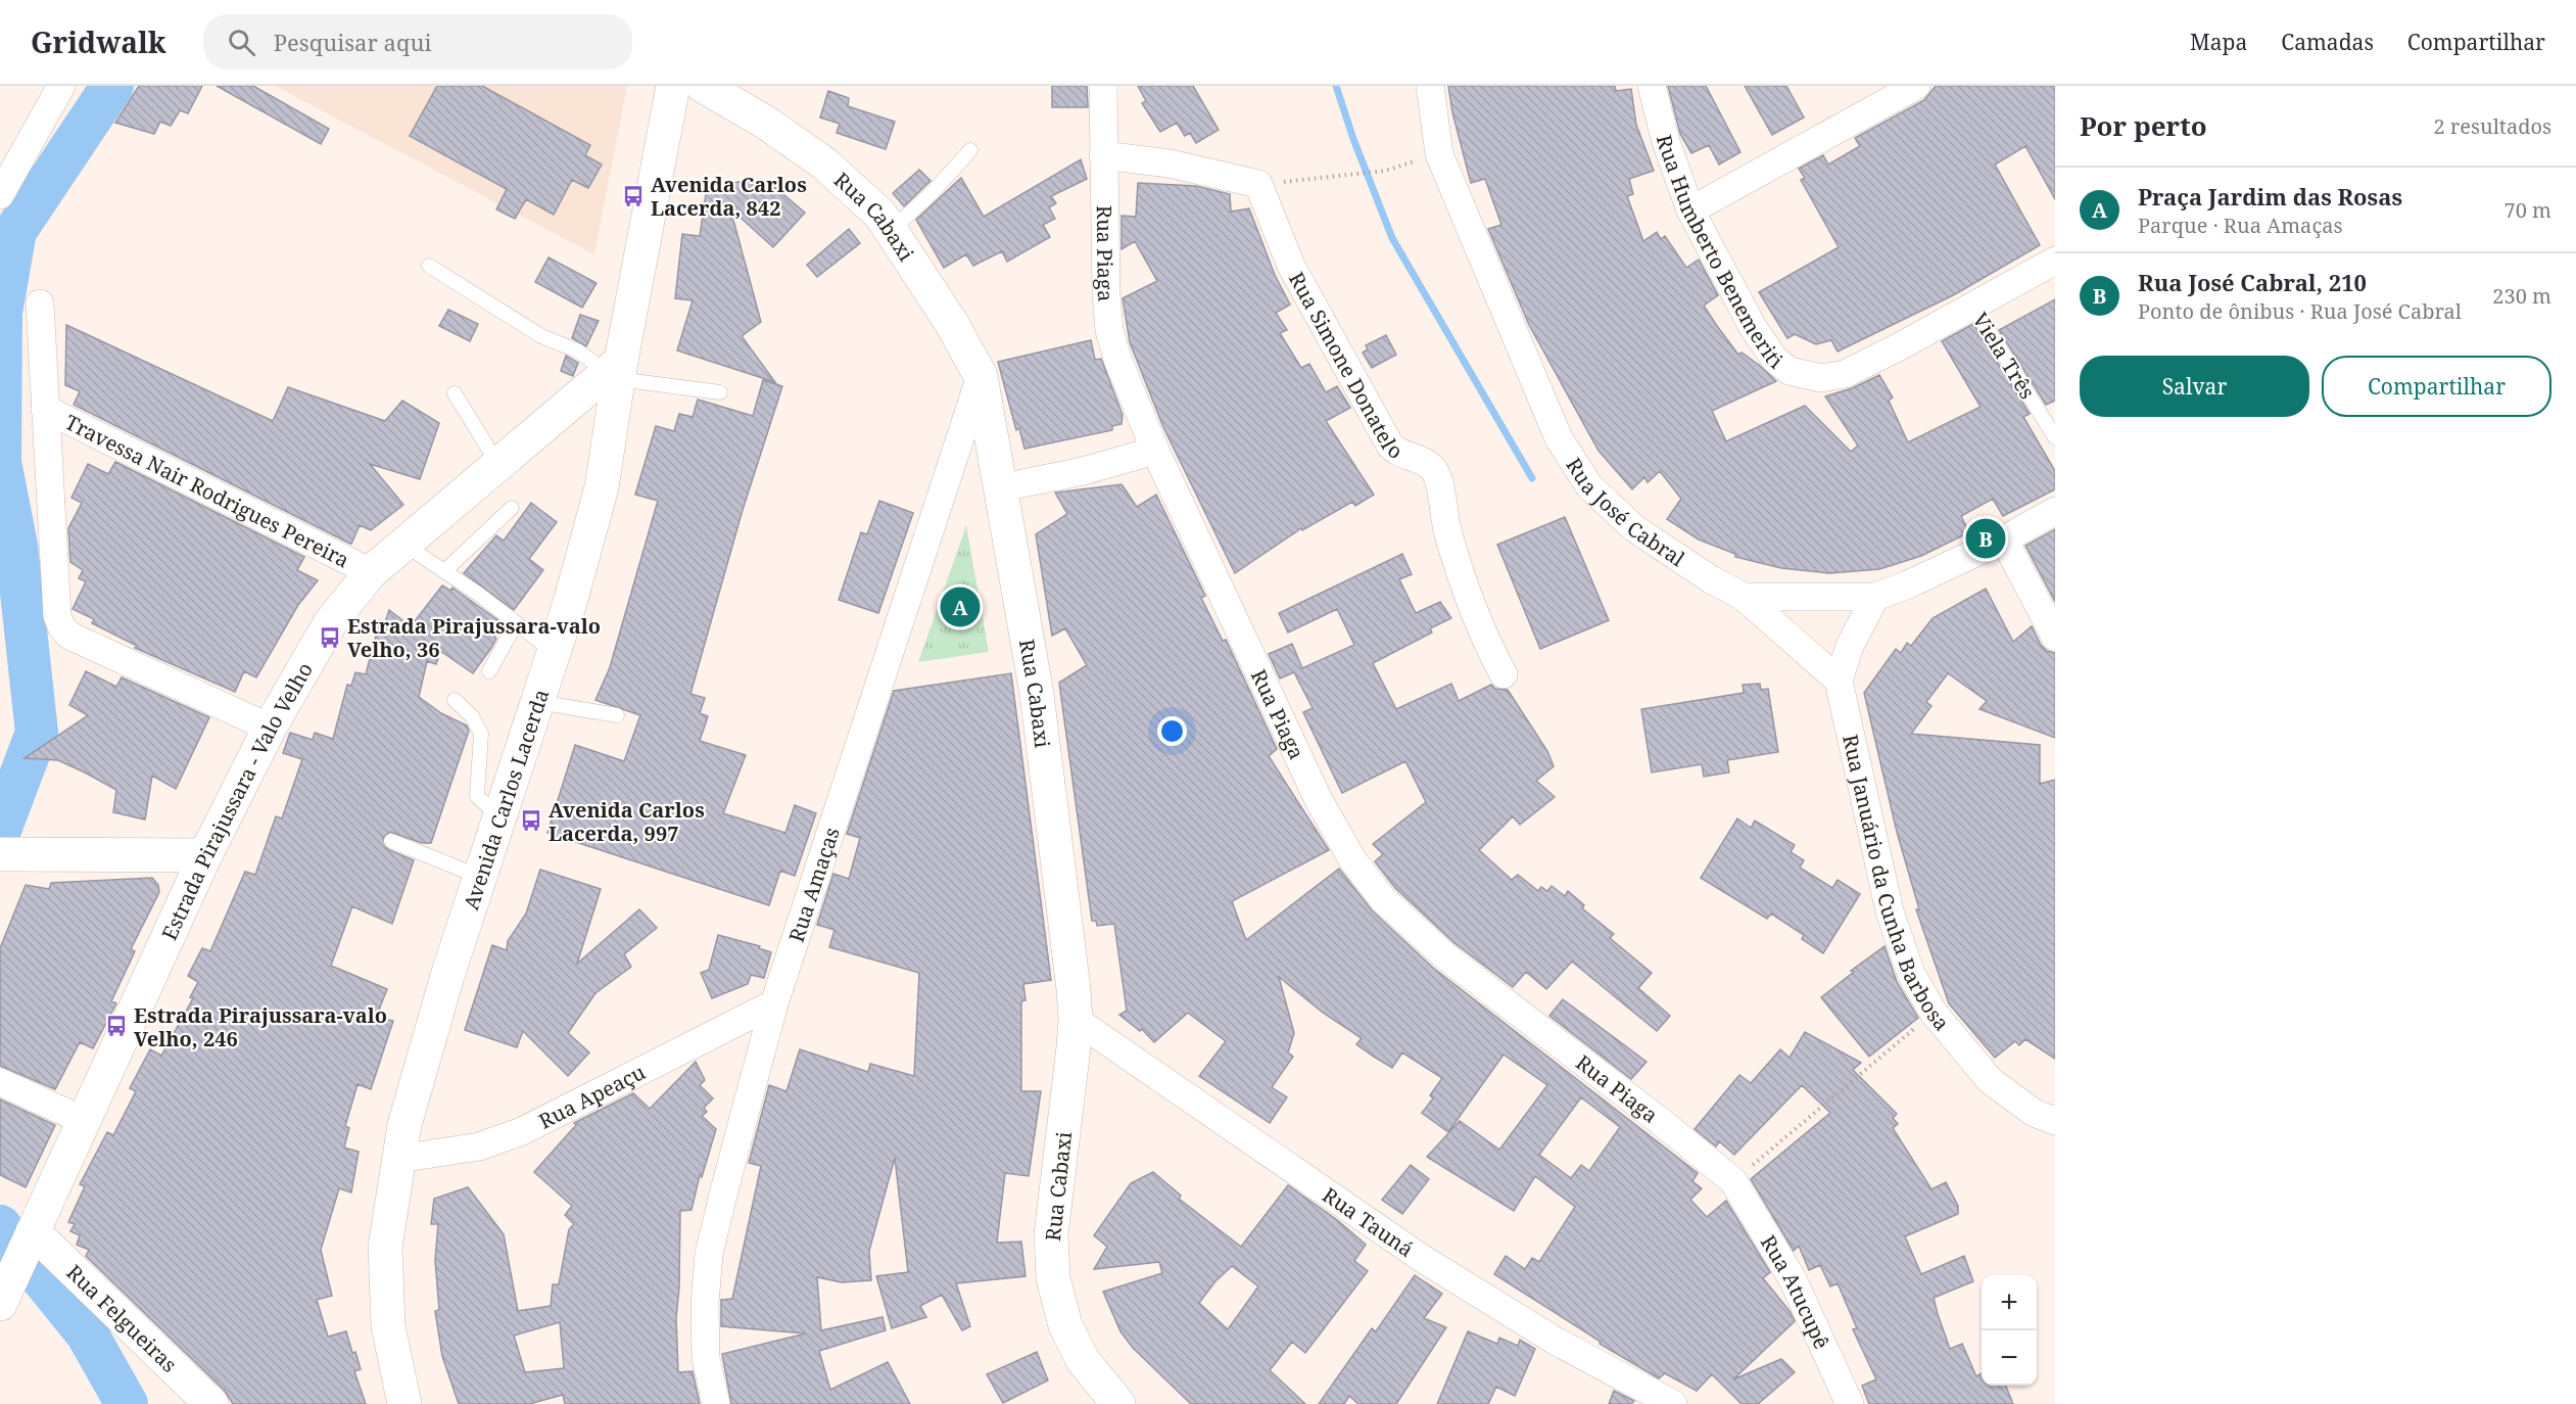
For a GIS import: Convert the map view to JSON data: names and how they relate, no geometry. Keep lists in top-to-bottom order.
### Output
{
  "streets": {
    "main road": [
      "Rua Cabaxi",
      "Avenida Carlos Lacerda",
      "Estrada Pirajussara - Valo Velho",
      "Rua Felgueiras"
    ],
    "street": [
      "Rua Humberto Benemeriti",
      "Rua Piaga",
      "Rua Simone Donatelo",
      "Travessa Nair Rodrigues Pereira",
      "Rua José Cabral",
      "Rua Januário da Cunha Barbosa",
      "Rua Amaças",
      "Rua Apeaçu",
      "Rua Tauná",
      "Rua Atucupê"
    ],
    "lane": ["Viela Três"]
  },
  "crossings": [
    ["Rua Cabaxi", "Rua Amaças"],
    ["Rua Cabaxi", "Rua Tauná"],
    ["Rua Humberto Benemeriti", "Viela Três"],
    ["Rua Piaga", "Rua Atucupê"],
    ["Travessa Nair Rodrigues Pereira", "Estrada Pirajussara - Valo Velho"],
    ["Avenida Carlos Lacerda", "Estrada Pirajussara - Valo Velho"],
    ["Avenida Carlos Lacerda", "Rua Apeaçu"],
    ["Estrada Pirajussara - Valo Velho", "Rua Felgueiras"],
    ["Rua Amaças", "Rua Apeaçu"]
  ],
  "places": {
    "bus stop": [
      "Avenida Carlos Lacerda, 842",
      "Estrada Pirajussara-valo Velho, 36",
      "Avenida Carlos Lacerda, 997",
      "Estrada Pirajussara-valo Velho, 246"
    ]
  },
  "page": {
    "header": "Gridwalk",
    "search": "Pesquisar aqui",
    "nav": ["Mapa", "Camadas", "Compartilhar"],
    "heading": ["Por perto", "2 resultados"],
    "list": [
      {
        "mark": "A",
        "name": "Praça Jardim das Rosas",
        "note": "Parque · Rua Amaças",
        "value": "70 m"
      },
      {
        "mark": "B",
        "name": "Rua José Cabral, 210",
        "note": "Ponto de ônibus · Rua José Cabral",
        "value": "230 m"
      }
    ],
    "buttons": ["Salvar", "Compartilhar"],
    "pins": ["B", "A"],
    "map_buttons": ["+", "−"]
  }
}
